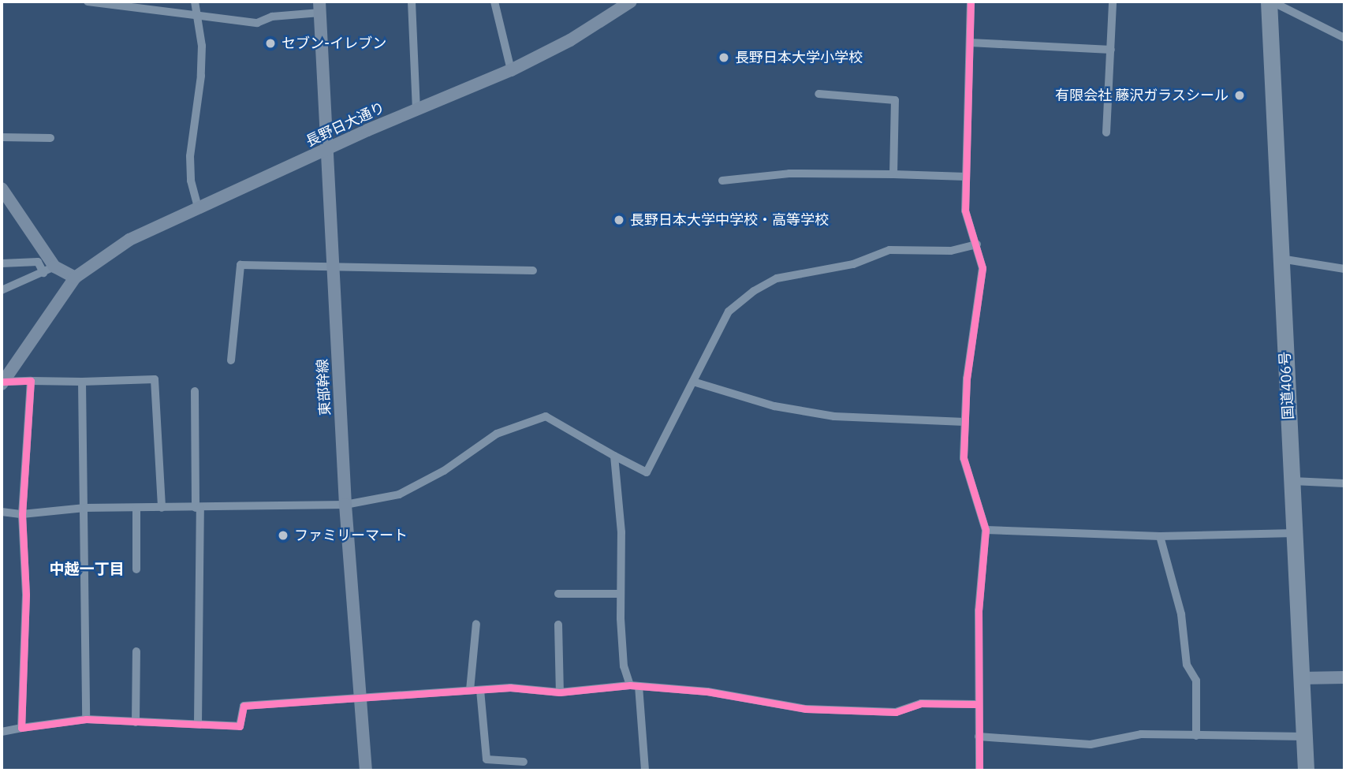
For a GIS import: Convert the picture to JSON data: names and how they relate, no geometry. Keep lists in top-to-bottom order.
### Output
{
  "streets": {
    "highway": ["国道406号"],
    "street": ["長野日大通り", "東部幹線"]
  },
  "crossings": [
    ["長野日大通り", "東部幹線"]
  ],
  "districts": ["中越一丁目"],
  "places": [
    "セブン-イレブン",
    "長野日本大学小学校",
    "有限会社 藤沢ガラスシール",
    "長野日本大学中学校・高等学校",
    "ファミリーマート"
  ]
}
